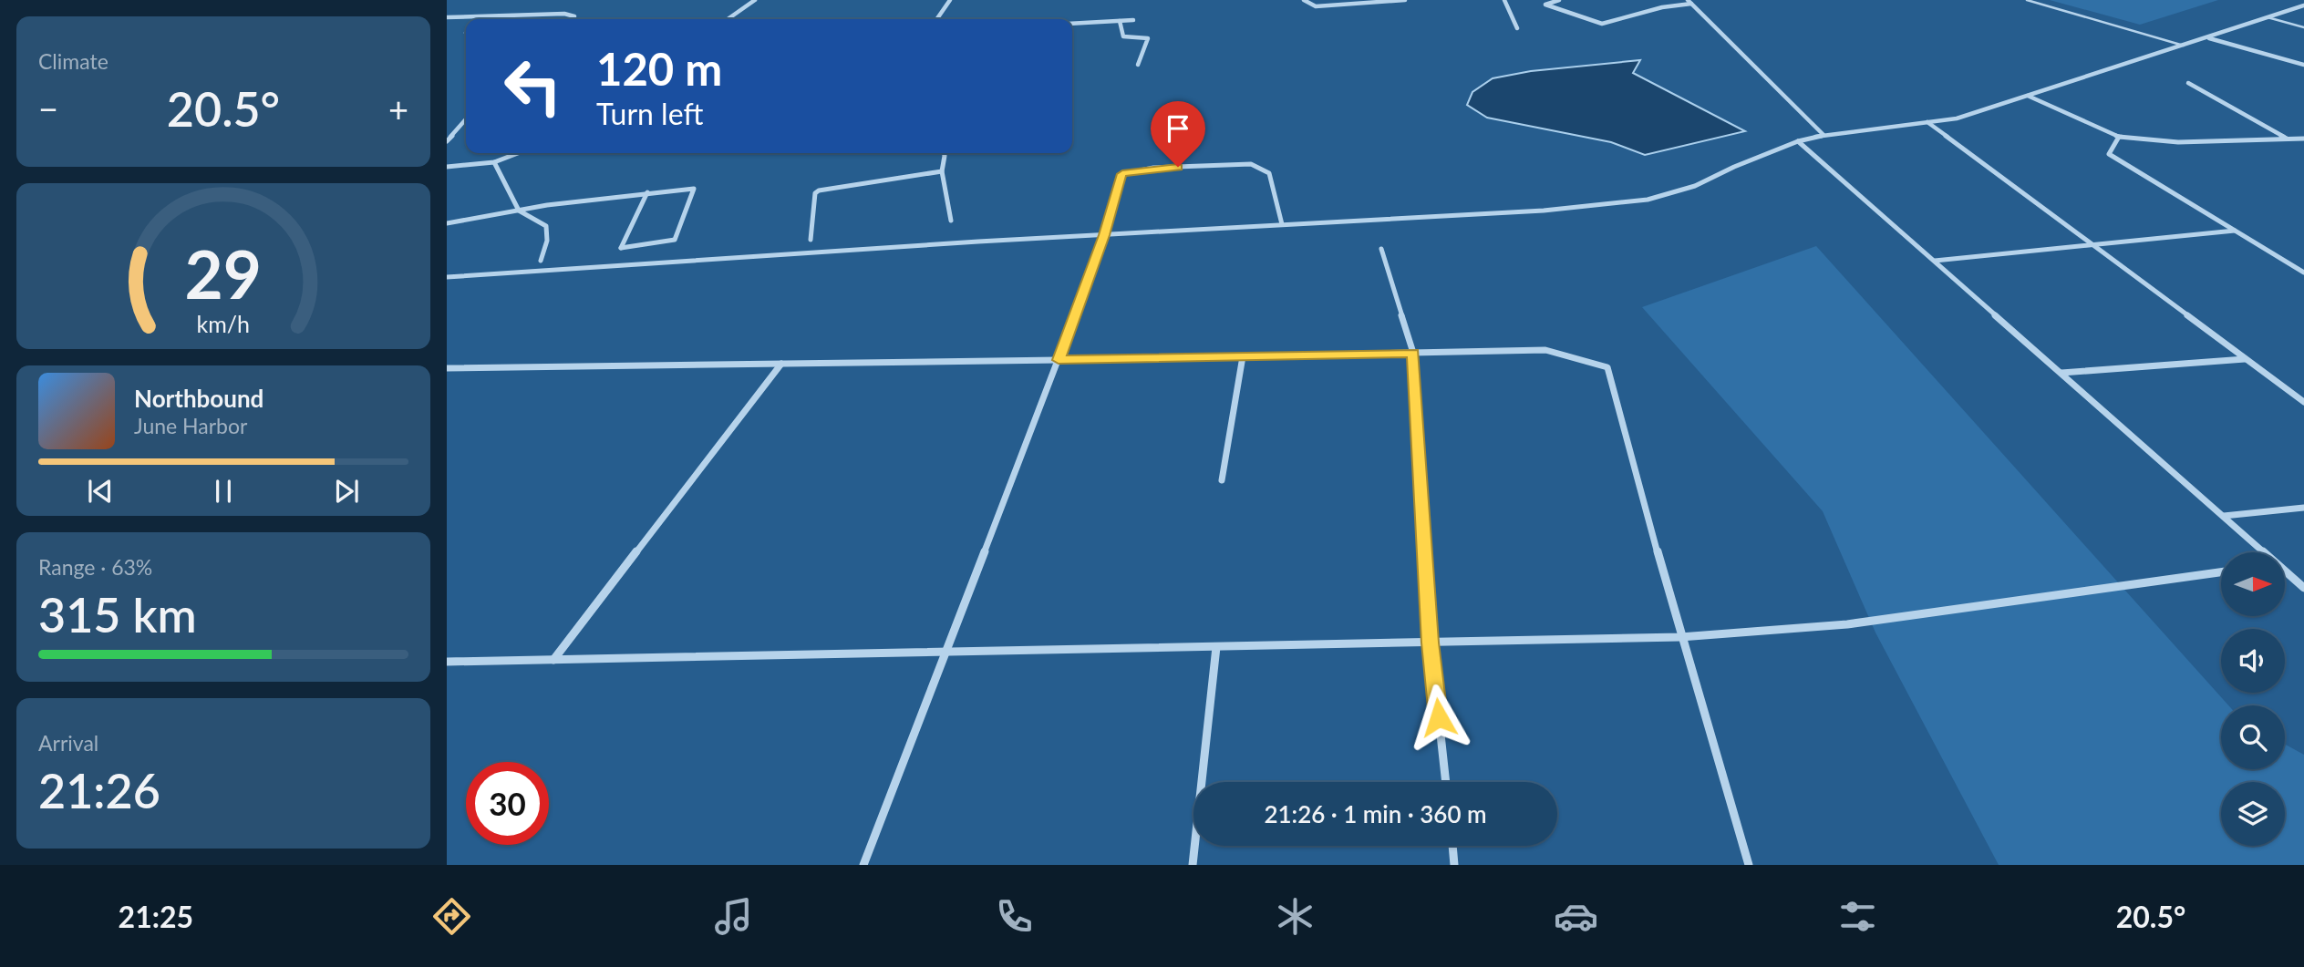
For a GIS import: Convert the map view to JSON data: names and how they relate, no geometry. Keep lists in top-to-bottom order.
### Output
{
  "north": "right",
  "page": {
    "tile": [
      "Climate",
      ["Range · 63%", "315 km"],
      ["Arrival", "21:26"]
    ],
    "turn": ["120 m", "Turn left"],
    "heat": ["−", "20.5°", "+"],
    "song": ["Northbound", "June Harbor"],
    "limit": "30",
    "trip": "21:26 · 1 min · 360 m",
    "tabs": ["21:25", "20.5°"],
    "gauge": ["29", "km/h"]
  }
}
